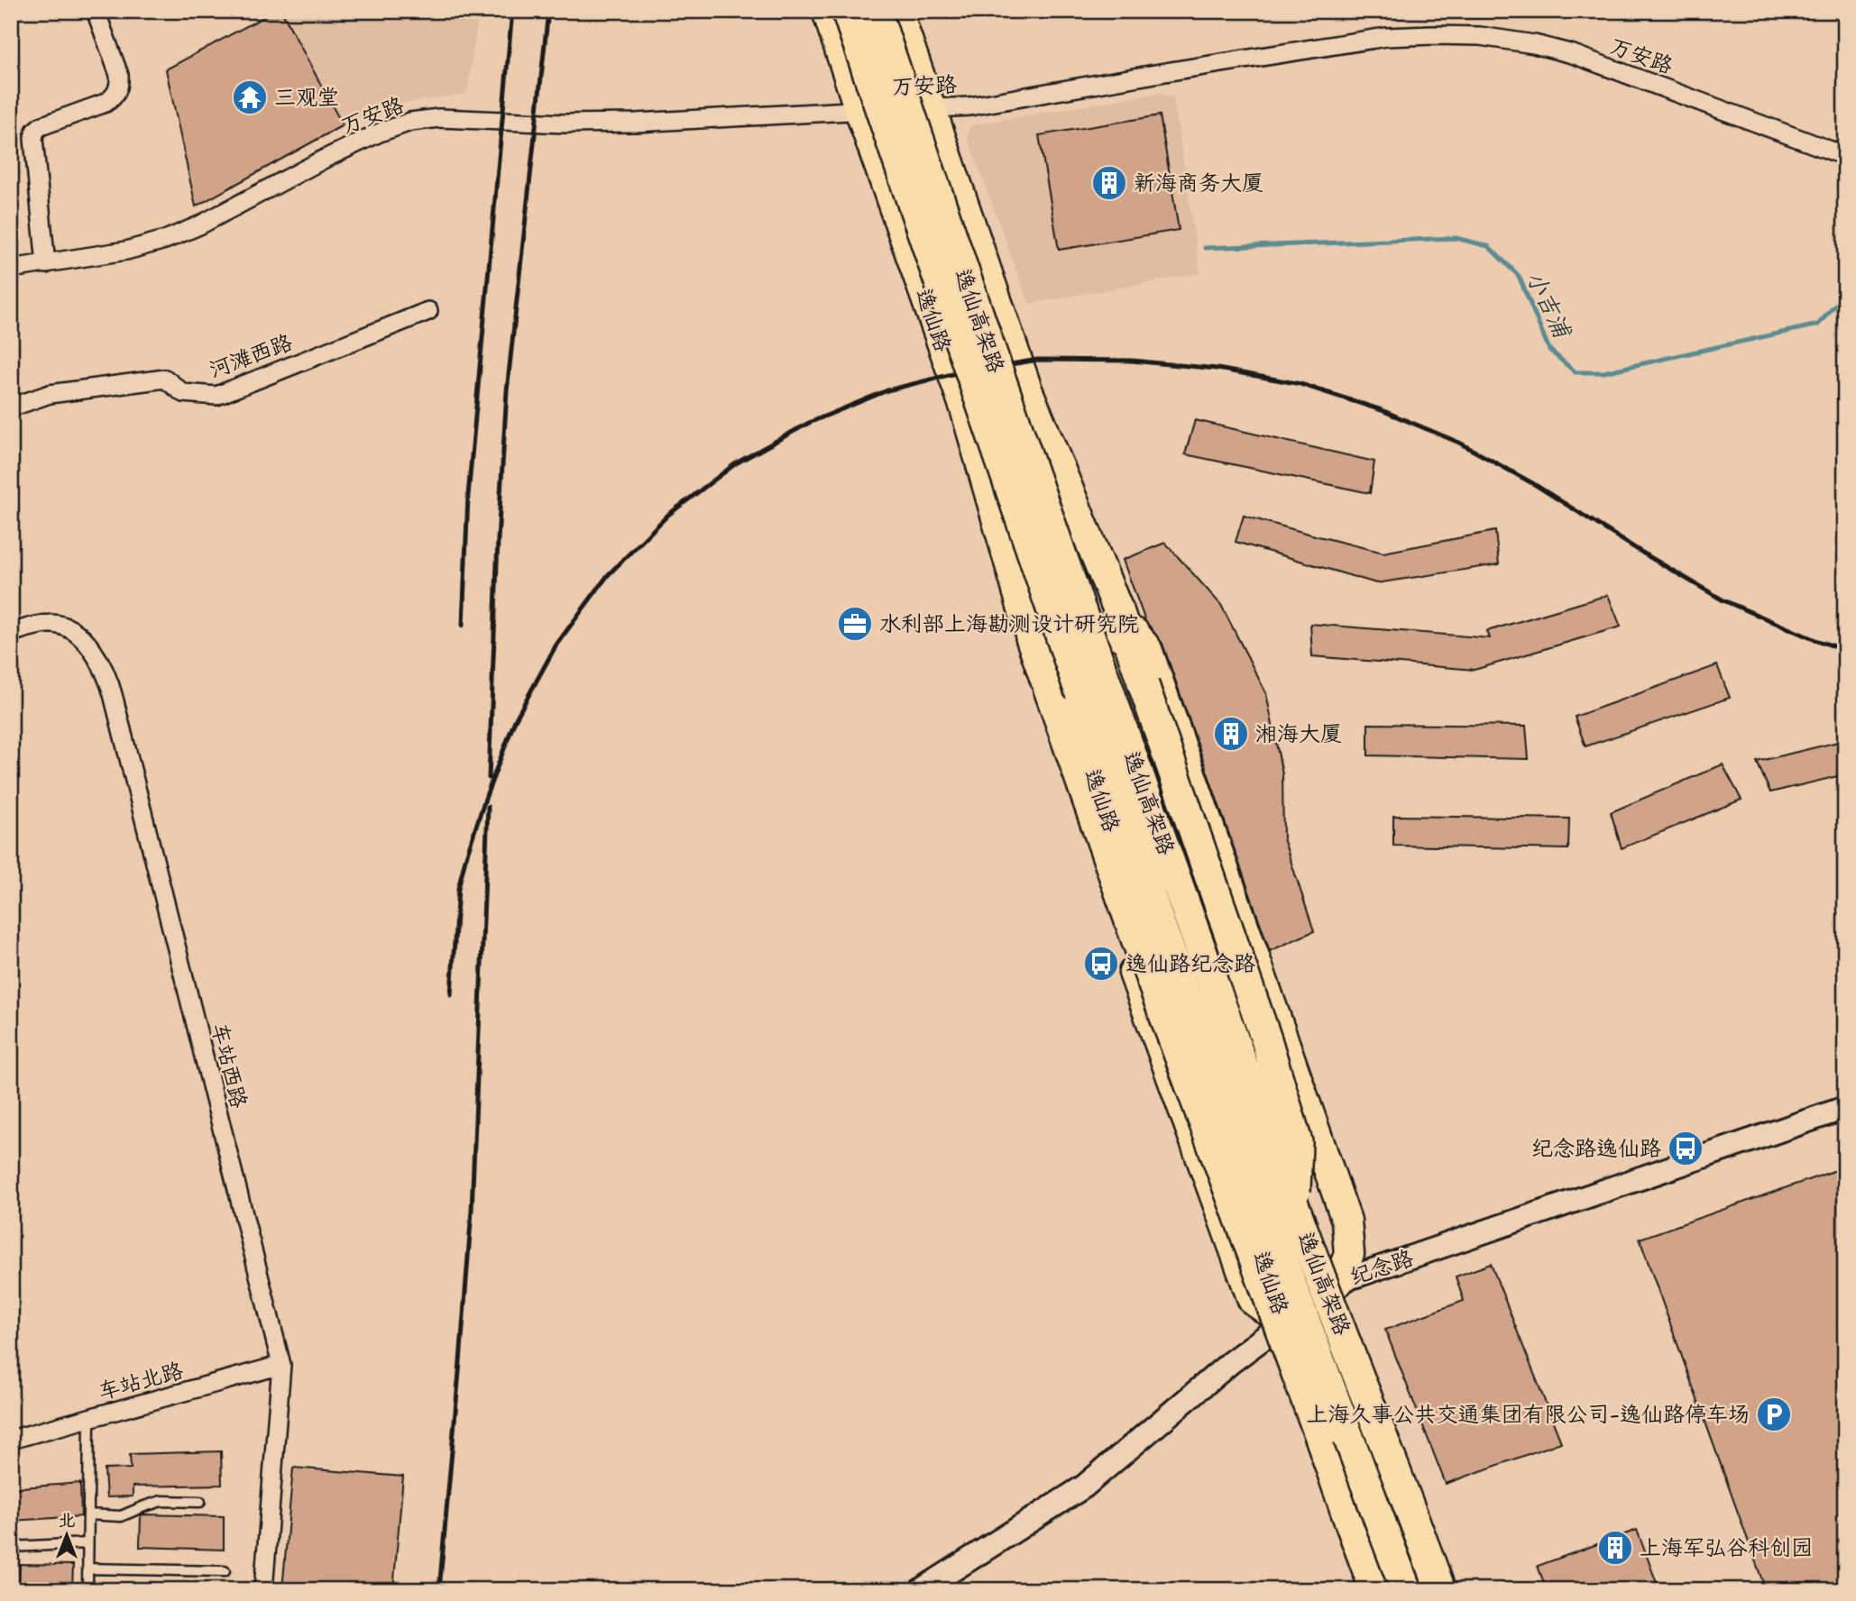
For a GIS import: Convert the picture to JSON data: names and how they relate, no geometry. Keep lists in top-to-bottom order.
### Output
{
  "streets": {
    "highway": ["逸仙高架路"],
    "main road": ["逸仙路"],
    "street": [
      "万安路",
      "河滩西路",
      "车站西路",
      "纪念路",
      "车站北路"
    ]
  },
  "crossings": [
    ["万安路", "逸仙路"],
    ["逸仙路", "纪念路"],
    ["车站西路", "车站北路"]
  ],
  "water": ["小吉浦"],
  "places": {
    "temple": ["三观堂"],
    "building": ["新海商务大厦", "湘海大厦", "上海军弘谷科创园"],
    "office": ["水利部上海勘测设计研究院"],
    "bus stop": ["逸仙路纪念路", "纪念路逸仙路"],
    "parking": ["上海久事公共交通集团有限公司-逸仙路停车场"]
  },
  "north": "top"
}
